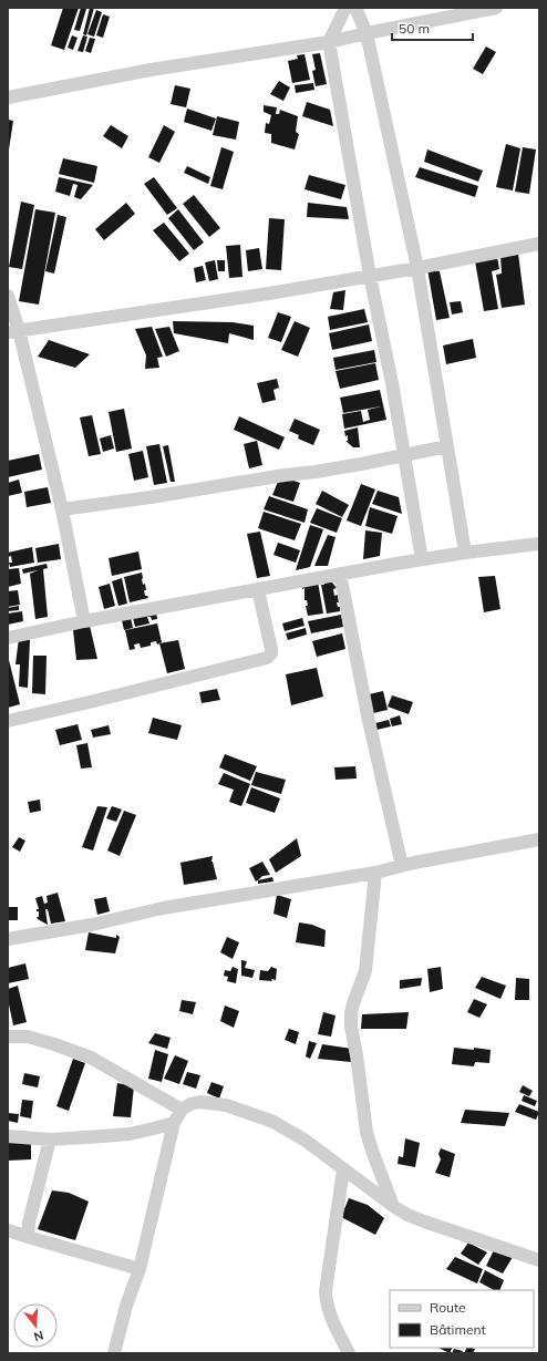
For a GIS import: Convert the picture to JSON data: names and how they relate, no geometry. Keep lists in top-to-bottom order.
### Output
{
  "legend": ["Route", "Bâtiment"],
  "scale_bar": "50 m",
  "north": "bottom"
}
